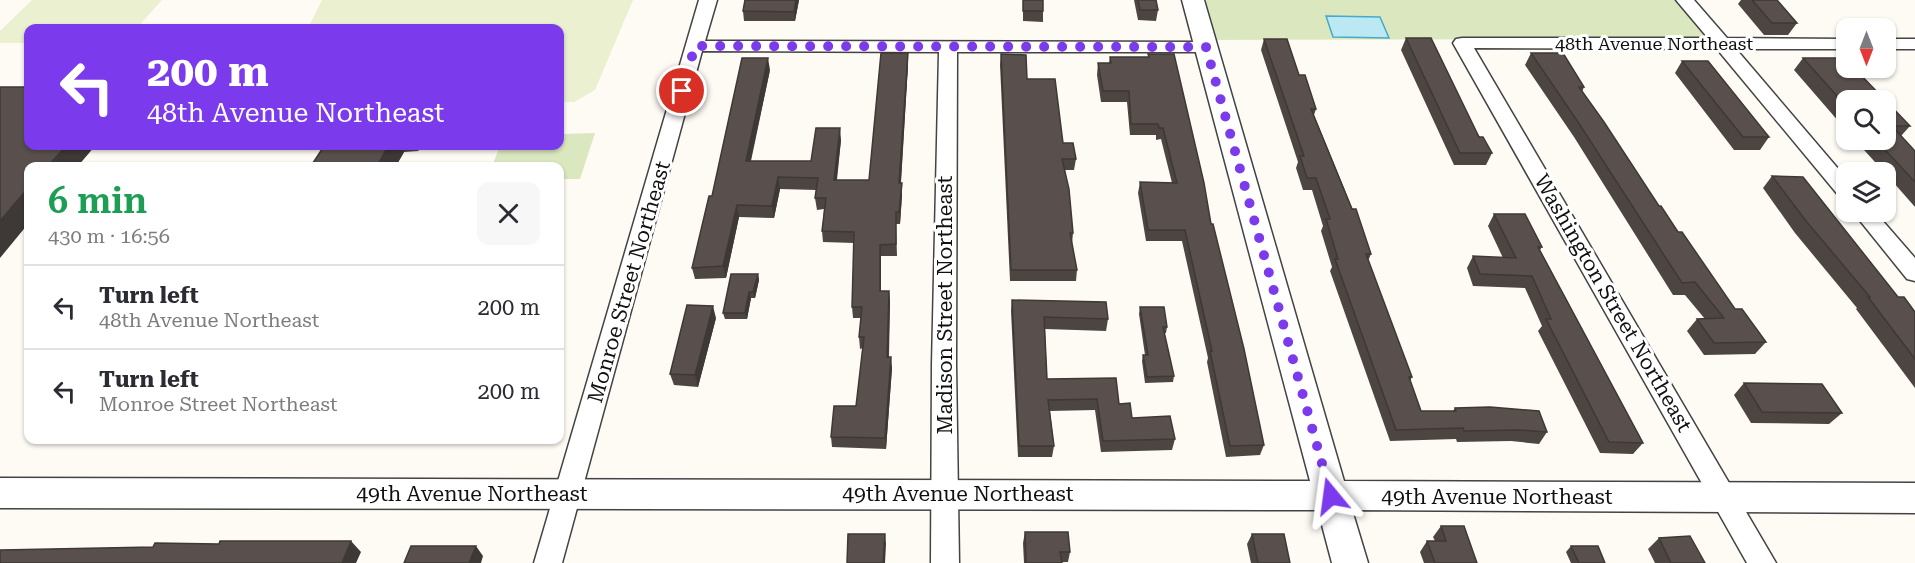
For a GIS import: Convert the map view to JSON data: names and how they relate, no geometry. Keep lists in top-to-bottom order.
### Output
{
  "streets": {
    "street": [
      "48th Avenue Northeast",
      "Monroe Street Northeast",
      "Washington Street Northeast",
      "Madison Street Northeast",
      "49th Avenue Northeast"
    ]
  },
  "crossings": [
    ["48th Avenue Northeast", "Washington Street Northeast"],
    ["Monroe Street Northeast", "49th Avenue Northeast"],
    ["Washington Street Northeast", "49th Avenue Northeast"],
    ["Madison Street Northeast", "49th Avenue Northeast"]
  ],
  "north": "bottom",
  "page": {
    "turn": ["200 m", "48th Avenue Northeast"],
    "heading": ["6 min", "430 m · 16:56"],
    "list": [
      {
        "name": "Turn left",
        "note": "48th Avenue Northeast",
        "value": "200 m"
      },
      {
        "name": "Turn left",
        "note": "Monroe Street Northeast",
        "value": "200 m"
      }
    ]
  }
}
